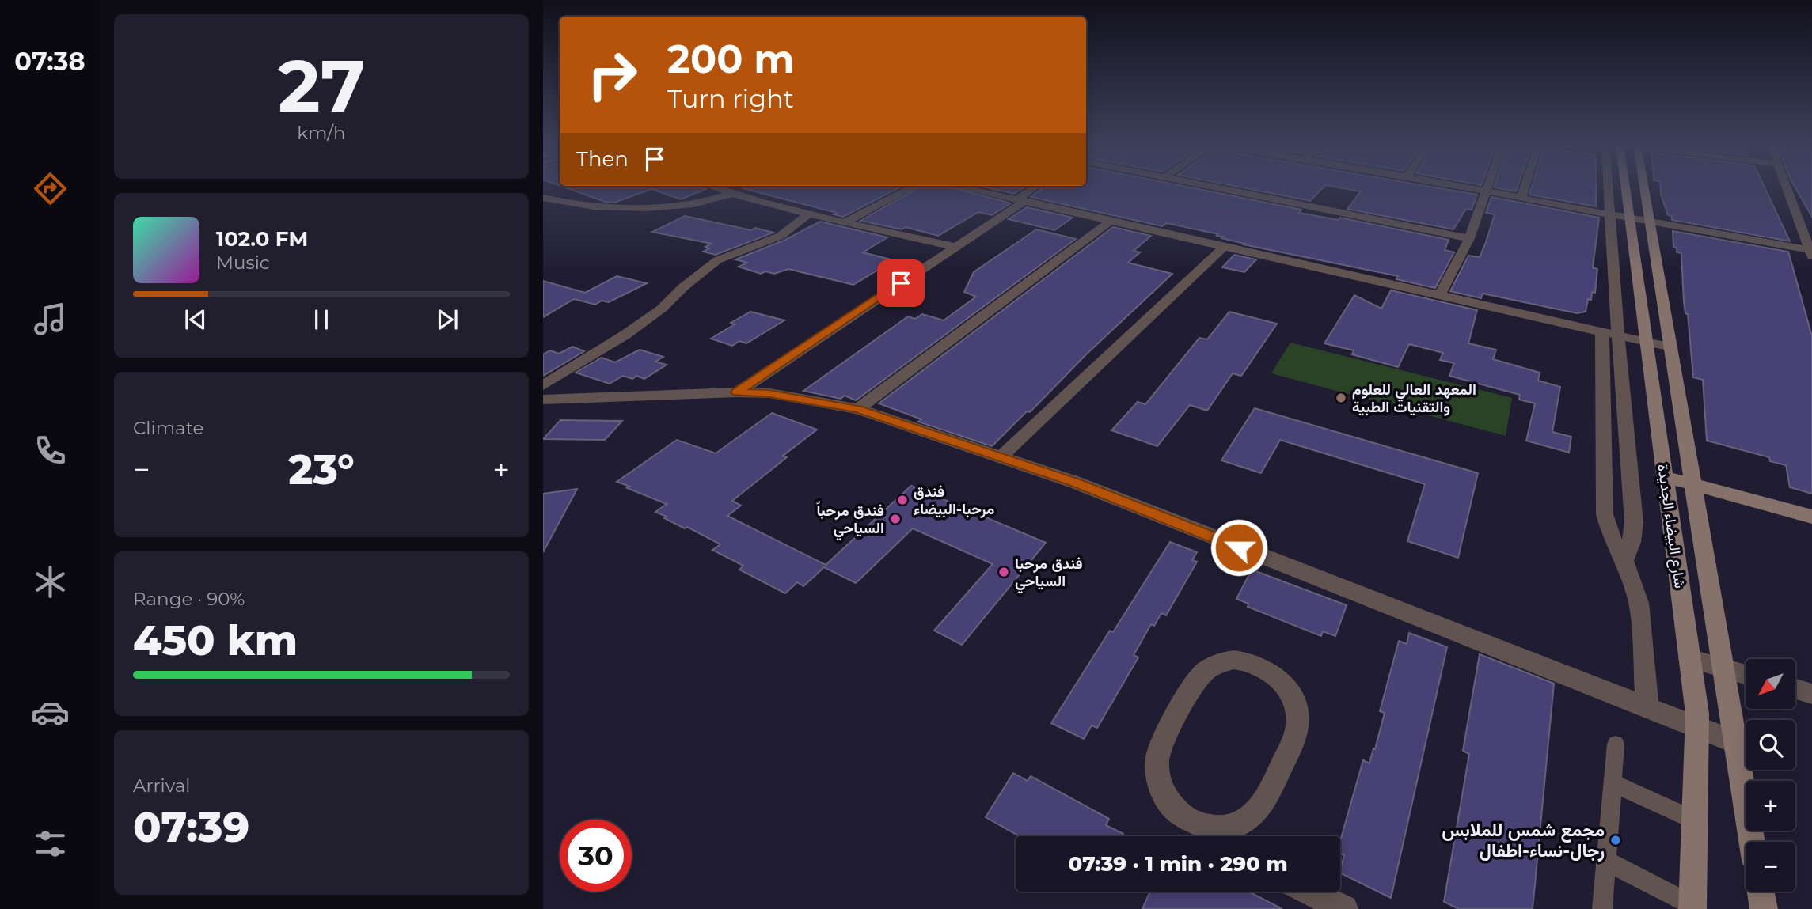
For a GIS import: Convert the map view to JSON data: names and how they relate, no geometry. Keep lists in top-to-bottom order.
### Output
{
  "streets": {
    "street": ["شارع البيضاء الجديدة"]
  },
  "places": [
    "المعهد العالي للعلوم والتقنيات الطبية",
    "فندق مرحبا-البيضاء",
    "فندق مرحباً السياحي",
    "فندق مرحبا السياحي",
    "مجمع شمس للملابس رجال-نساء-اطفال"
  ],
  "north": "bottom left",
  "page": {
    "tabs": "07:38",
    "tile": [
      ["27", "km/h"],
      "Climate",
      ["Range · 90%", "450 km"],
      ["Arrival", "07:39"]
    ],
    "turn": ["200 m", "Turn right"],
    "then": "Then",
    "song": ["102.0 FM", "Music"],
    "heat": ["−", "23°", "+"],
    "map_buttons": ["+", "−"],
    "limit": "30",
    "trip": "07:39 · 1 min · 290 m"
  }
}
